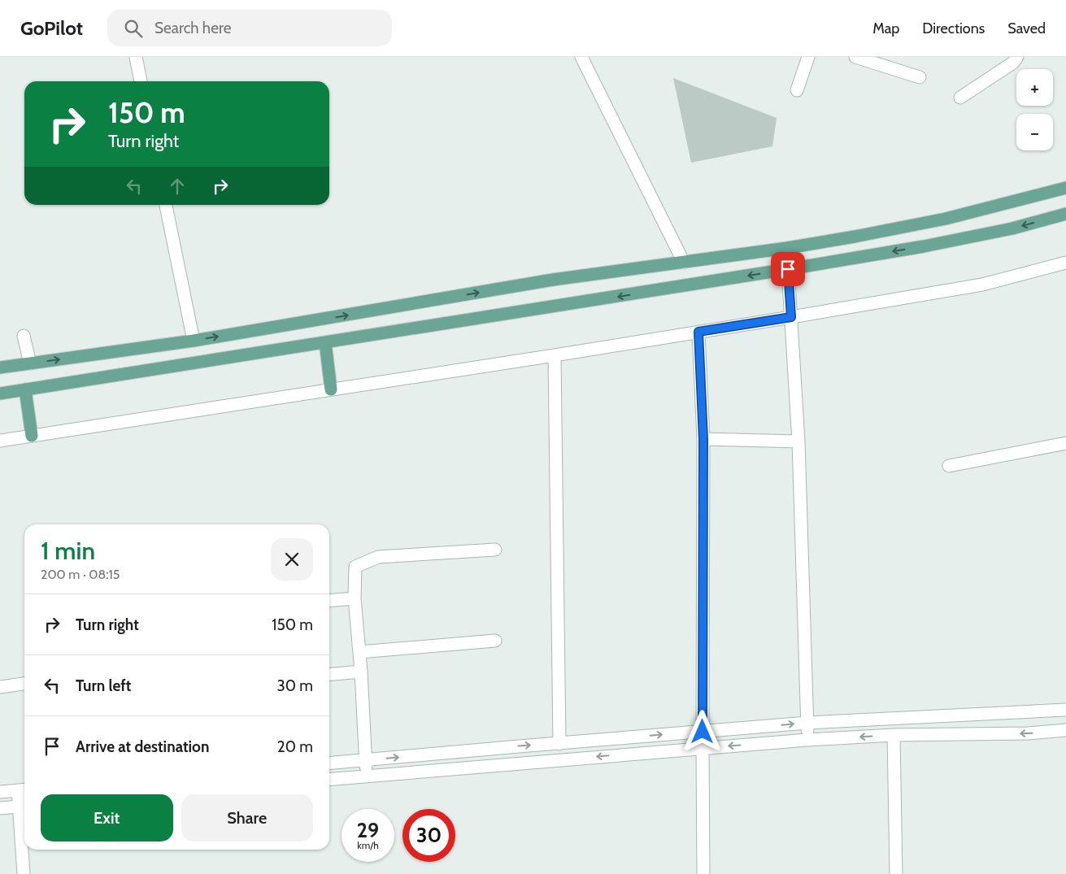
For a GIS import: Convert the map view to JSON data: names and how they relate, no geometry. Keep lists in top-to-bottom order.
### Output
{
  "page": {
    "header": "GoPilot",
    "search": "Search here",
    "nav": ["Map", "Directions", "Saved"],
    "map_buttons": ["+", "−"],
    "turn": ["150 m", "Turn right"],
    "heading": ["1 min", "200 m · 08:15"],
    "list": [
      {
        "name": "Turn right",
        "value": "150 m"
      },
      {
        "name": "Turn left",
        "value": "30 m"
      },
      {
        "name": "Arrive at destination",
        "value": "20 m"
      }
    ],
    "buttons": ["Exit", "Share"],
    "speed": "29 km/h",
    "limit": "30"
  }
}
